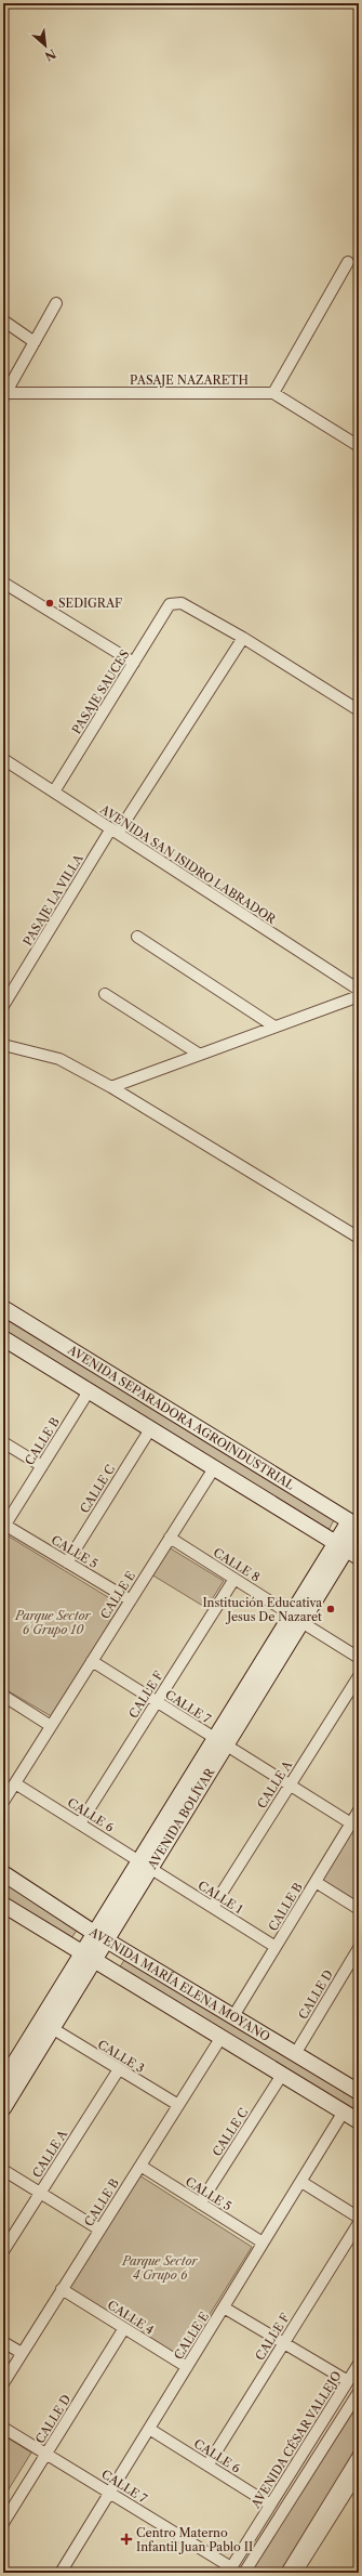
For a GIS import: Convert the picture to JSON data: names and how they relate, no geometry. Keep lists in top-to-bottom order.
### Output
{
  "streets": {
    "street": [
      "PASAJE NAZARETH",
      "PASAJE SAUCES",
      "AVENIDA SAN ISIDRO LABRADOR",
      "PASAJE LA VILLA",
      "AVENIDA SEPARADORA AGROINDUSTRIAL",
      "CALLE B",
      "CALLE C",
      "CALLE 5",
      "CALLE 8",
      "CALLE E",
      "CALLE F",
      "CALLE 7",
      "CALLE A",
      "CALLE 6",
      "AVENIDA BOLÍVAR",
      "CALLE 1",
      "AVENIDA MARÍA ELENA MOYANO",
      "CALLE D",
      "CALLE 3",
      "CALLE 4",
      "AVENIDA CÉSAR VALLEJO"
    ]
  },
  "crossings": [
    ["PASAJE SAUCES", "AVENIDA SAN ISIDRO LABRADOR"],
    ["PASAJE SAUCES", "PASAJE LA VILLA"],
    ["AVENIDA SAN ISIDRO LABRADOR", "PASAJE LA VILLA"],
    ["AVENIDA SEPARADORA AGROINDUSTRIAL", "CALLE B"],
    ["AVENIDA SEPARADORA AGROINDUSTRIAL", "CALLE C"],
    ["AVENIDA SEPARADORA AGROINDUSTRIAL", "CALLE E"],
    ["AVENIDA SEPARADORA AGROINDUSTRIAL", "AVENIDA BOLÍVAR"],
    ["CALLE B", "CALLE 5"],
    ["CALLE B", "CALLE 7"],
    ["CALLE B", "CALLE 1"],
    ["CALLE B", "AVENIDA MARÍA ELENA MOYANO"],
    ["CALLE B", "CALLE 3"],
    ["CALLE B", "CALLE 4"],
    ["CALLE C", "CALLE 5"],
    ["CALLE C", "AVENIDA MARÍA ELENA MOYANO"],
    ["CALLE 5", "CALLE E"],
    ["CALLE 8", "CALLE E"],
    ["CALLE 8", "CALLE F"],
    ["CALLE 8", "AVENIDA BOLÍVAR"],
    ["CALLE E", "CALLE 7"],
    ["CALLE E", "CALLE 6"],
    ["CALLE E", "AVENIDA MARÍA ELENA MOYANO"],
    ["CALLE E", "CALLE 4"],
    ["CALLE F", "CALLE 7"],
    ["CALLE F", "CALLE 6"],
    ["CALLE 7", "CALLE A"],
    ["CALLE 7", "AVENIDA BOLÍVAR"],
    ["CALLE 7", "CALLE D"],
    ["CALLE 7", "AVENIDA CÉSAR VALLEJO"],
    ["CALLE A", "CALLE 1"],
    ["CALLE A", "CALLE 3"],
    ["CALLE 6", "AVENIDA BOLÍVAR"],
    ["CALLE 6", "CALLE 1"],
    ["CALLE 6", "AVENIDA CÉSAR VALLEJO"],
    ["AVENIDA BOLÍVAR", "CALLE 1"],
    ["AVENIDA BOLÍVAR", "AVENIDA MARÍA ELENA MOYANO"],
    ["AVENIDA BOLÍVAR", "CALLE 3"],
    ["AVENIDA MARÍA ELENA MOYANO", "CALLE D"],
    ["CALLE D", "CALLE 4"]
  ],
  "parks": ["Parque Sector 6 Grupo 10", "Parque Sector 4 Grupo 6"],
  "places": {
    "other": ["SEDIGRAF", "Institución Educativa Jesus De Nazaret"],
    "health": ["Centro Materno Infantil Juan Pablo II"]
  },
  "north": "bottom right"
}
